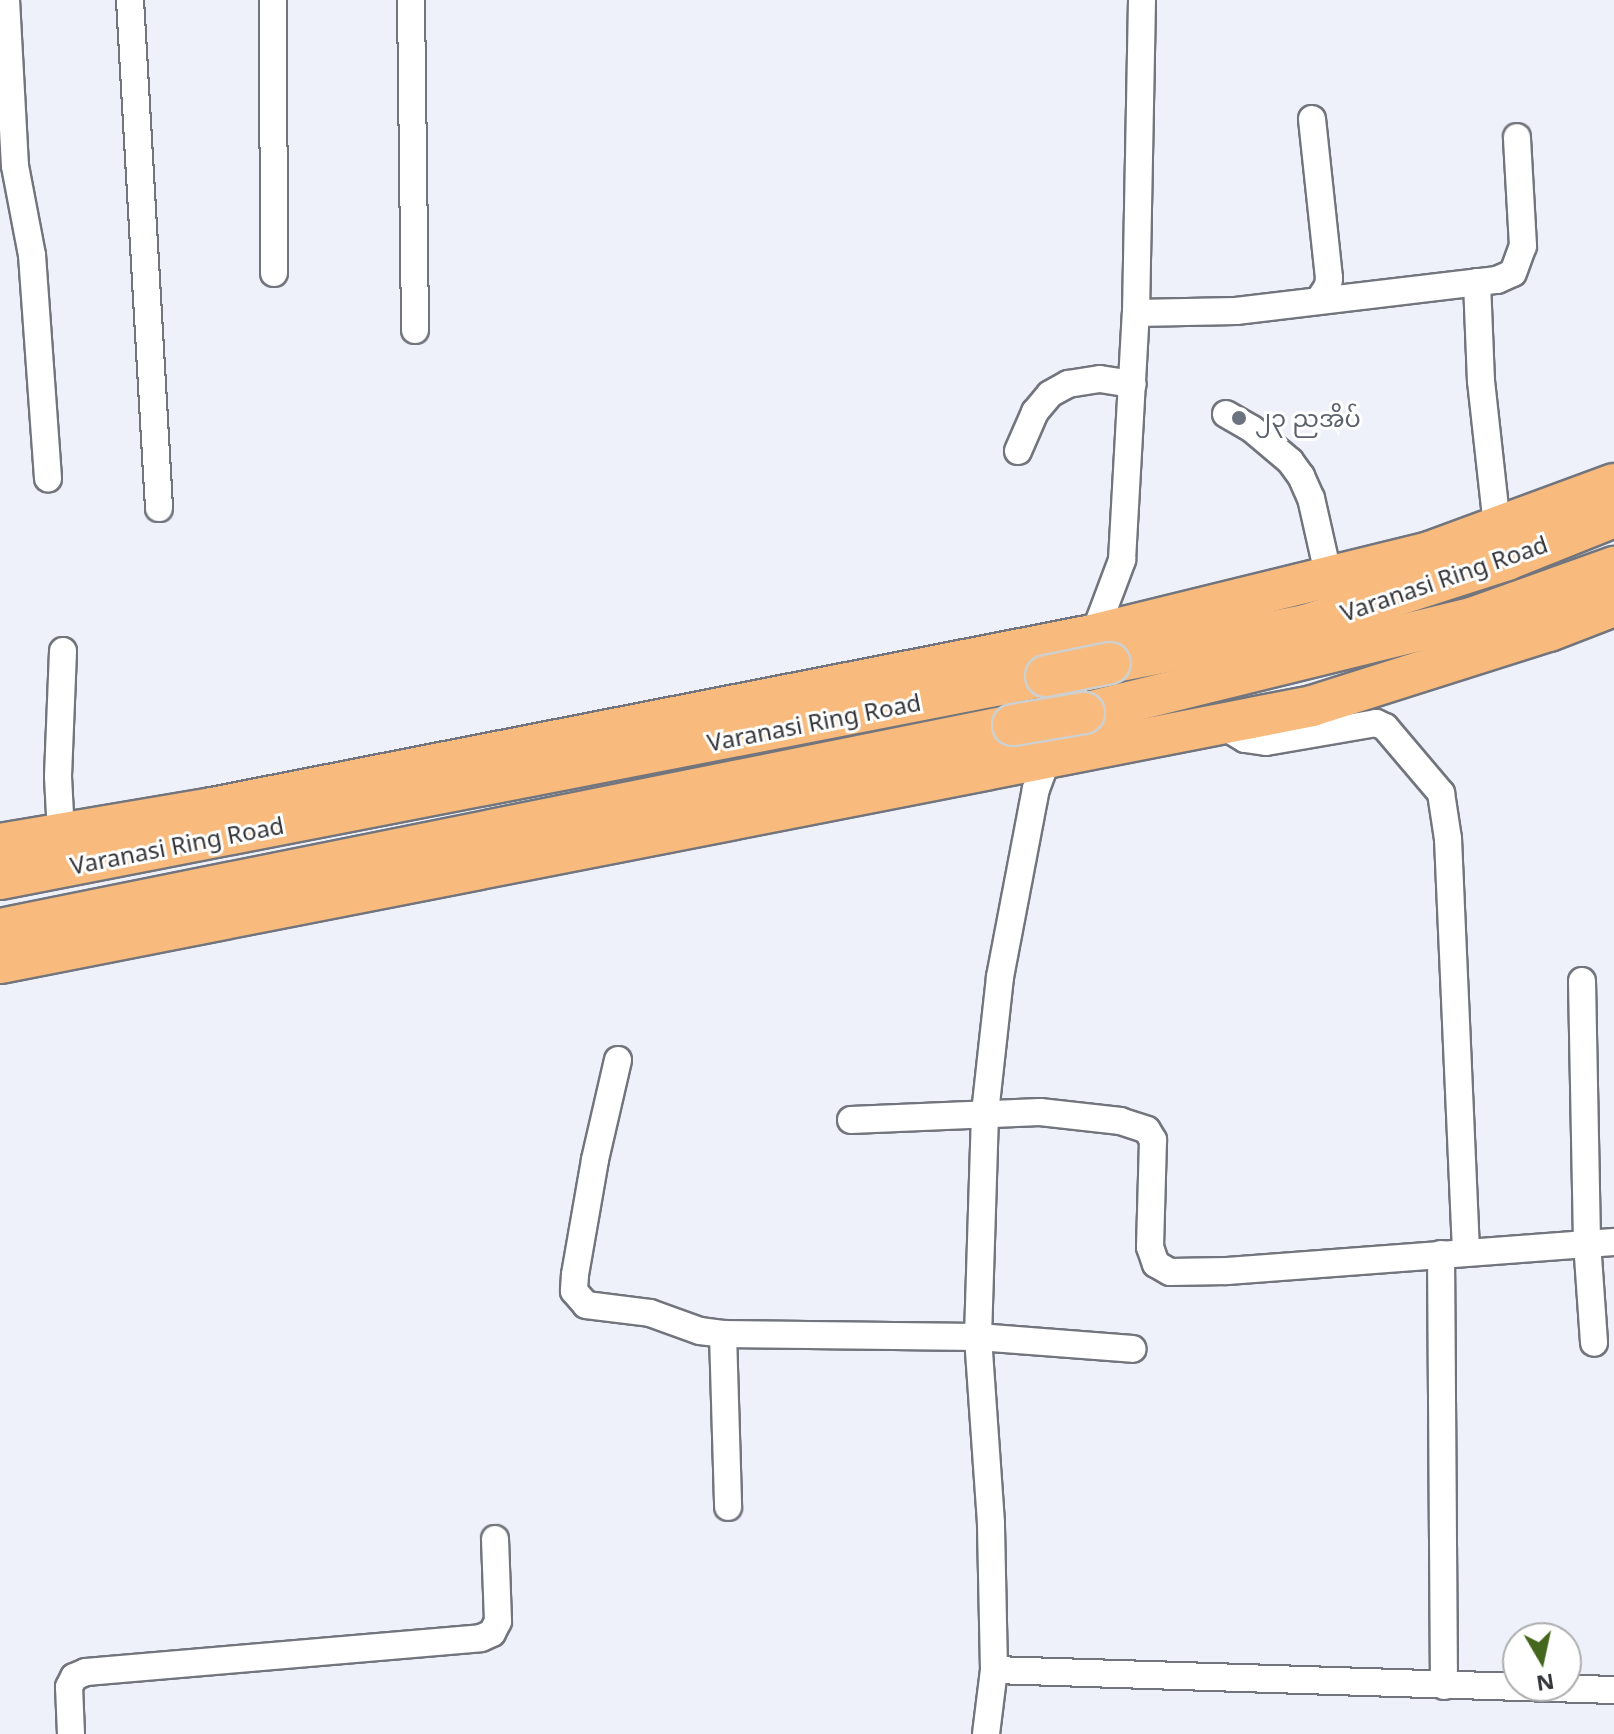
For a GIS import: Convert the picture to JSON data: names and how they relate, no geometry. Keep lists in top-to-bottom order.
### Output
{
  "streets": {
    "highway": ["Varanasi Ring Road"]
  },
  "places": ["၂၃ ညအိပ်"],
  "north": "bottom"
}
